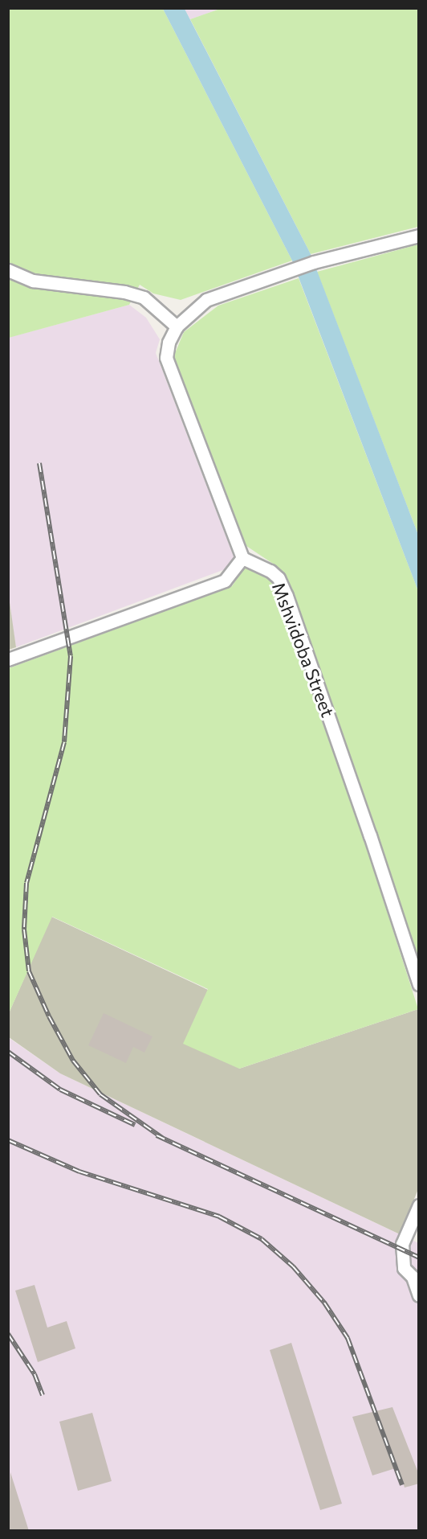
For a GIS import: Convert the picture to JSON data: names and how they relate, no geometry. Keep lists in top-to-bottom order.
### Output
{
  "streets": {
    "street": ["Mshvidoba Street"]
  }
}
